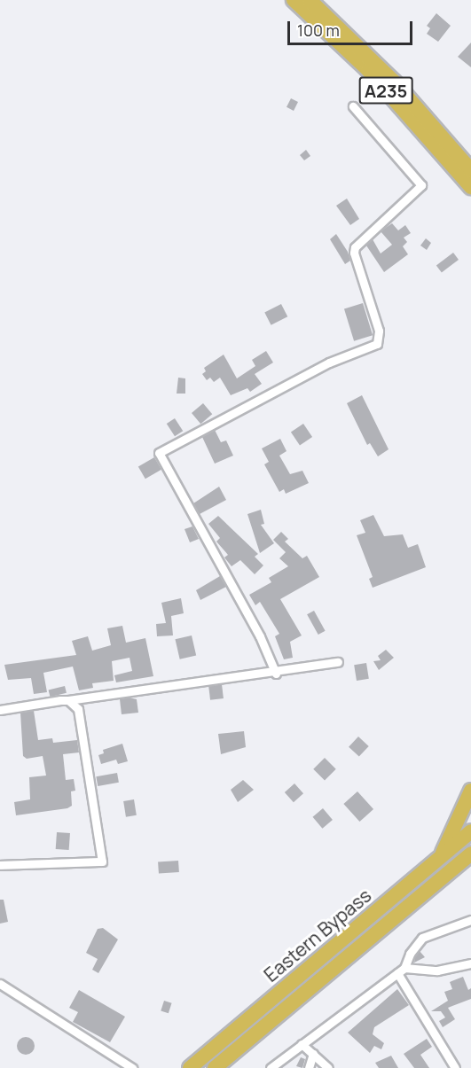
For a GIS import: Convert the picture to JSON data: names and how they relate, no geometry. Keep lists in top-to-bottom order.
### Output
{
  "streets": {
    "highway": ["A235", "Eastern Bypass"]
  },
  "scale_bar": "100 m"
}
